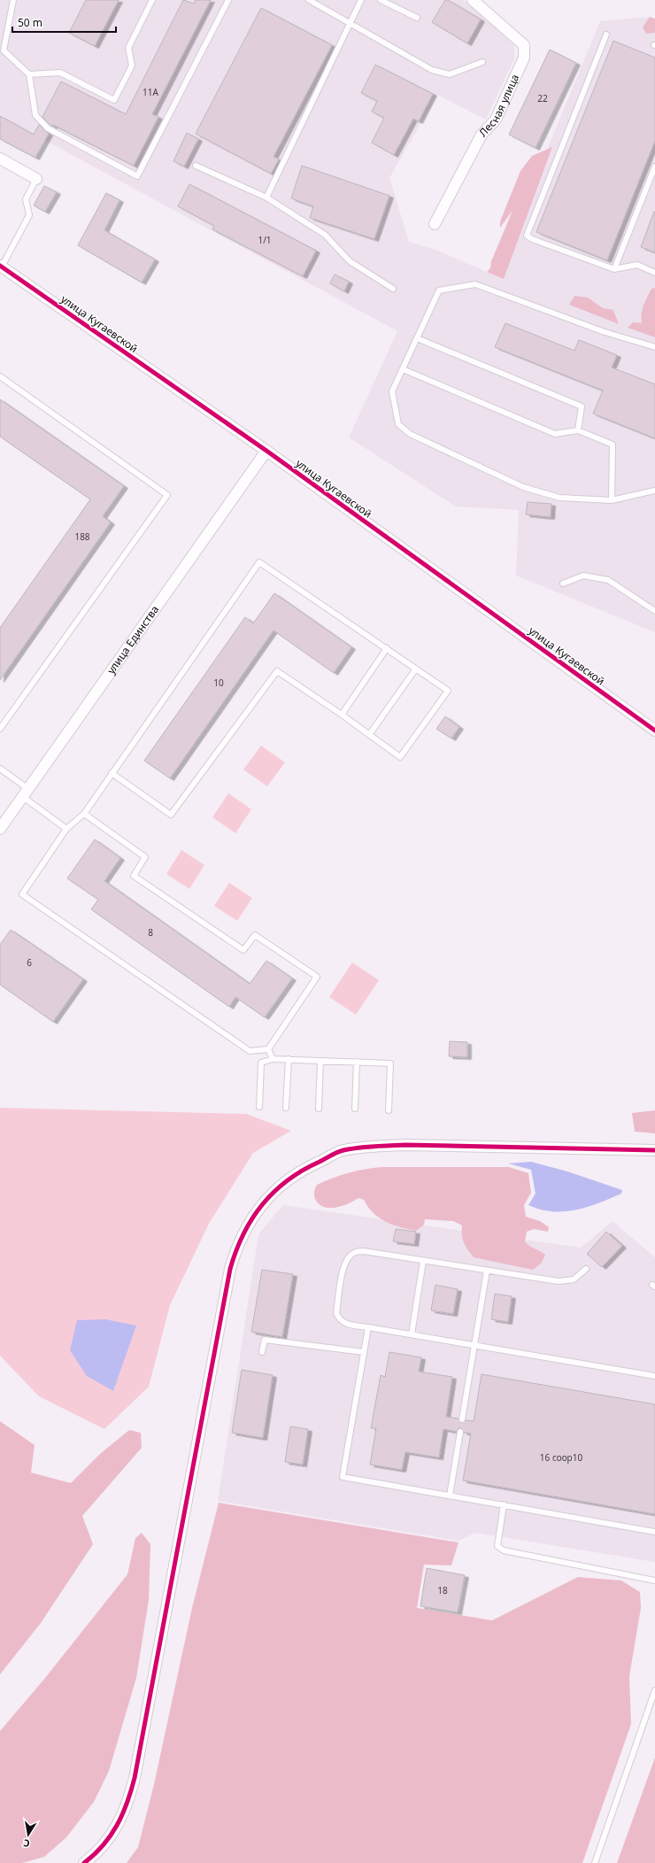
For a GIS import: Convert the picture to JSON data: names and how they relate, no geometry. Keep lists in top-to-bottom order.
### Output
{
  "streets": {
    "street": ["Лесная улица", "улица Кугаевской", "улица Единства"]
  },
  "crossings": [
    ["улица Кугаевской", "улица Единства"]
  ],
  "house_numbers": [
    "11А",
    "22",
    "1/1",
    "188",
    "10",
    "8",
    "6",
    "16 соор10",
    "18"
  ],
  "scale_bar": "50 m",
  "north": "bottom"
}
